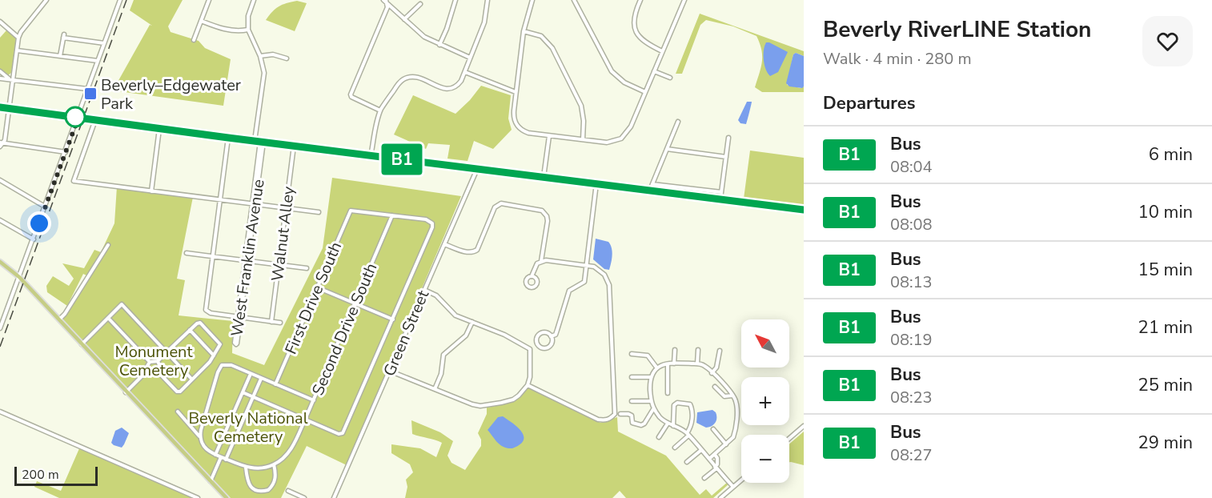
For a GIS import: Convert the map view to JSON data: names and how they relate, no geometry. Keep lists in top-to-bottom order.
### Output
{
  "streets": {
    "street": [
      "Walnut Alley",
      "West Franklin Avenue",
      "First Drive South",
      "Second Drive South",
      "Green Street"
    ]
  },
  "crossings": [
    ["First Drive South", "Second Drive South"]
  ],
  "parks": ["Monument Cemetery", "Beverly National Cemetery"],
  "places": {
    "transit": ["Beverly–Edgewater Park"]
  },
  "lines": ["bus line B1"],
  "scale_bar": "200 m",
  "north": "top left",
  "page": {
    "on_map": "B1",
    "heading": [
      ["Beverly RiverLINE Station", "Walk · 4 min · 280 m"],
      "Departures"
    ],
    "list": [
      {
        "mark": "B1",
        "name": "Bus",
        "note": "08:04",
        "value": "6 min"
      },
      {
        "mark": "B1",
        "name": "Bus",
        "note": "08:08",
        "value": "10 min"
      },
      {
        "mark": "B1",
        "name": "Bus",
        "note": "08:13",
        "value": "15 min"
      },
      {
        "mark": "B1",
        "name": "Bus",
        "note": "08:19",
        "value": "21 min"
      },
      {
        "mark": "B1",
        "name": "Bus",
        "note": "08:23",
        "value": "25 min"
      },
      {
        "mark": "B1",
        "name": "Bus",
        "note": "08:27",
        "value": "29 min"
      }
    ],
    "map_buttons": ["+", "−"],
    "scale": "200 m"
  }
}
